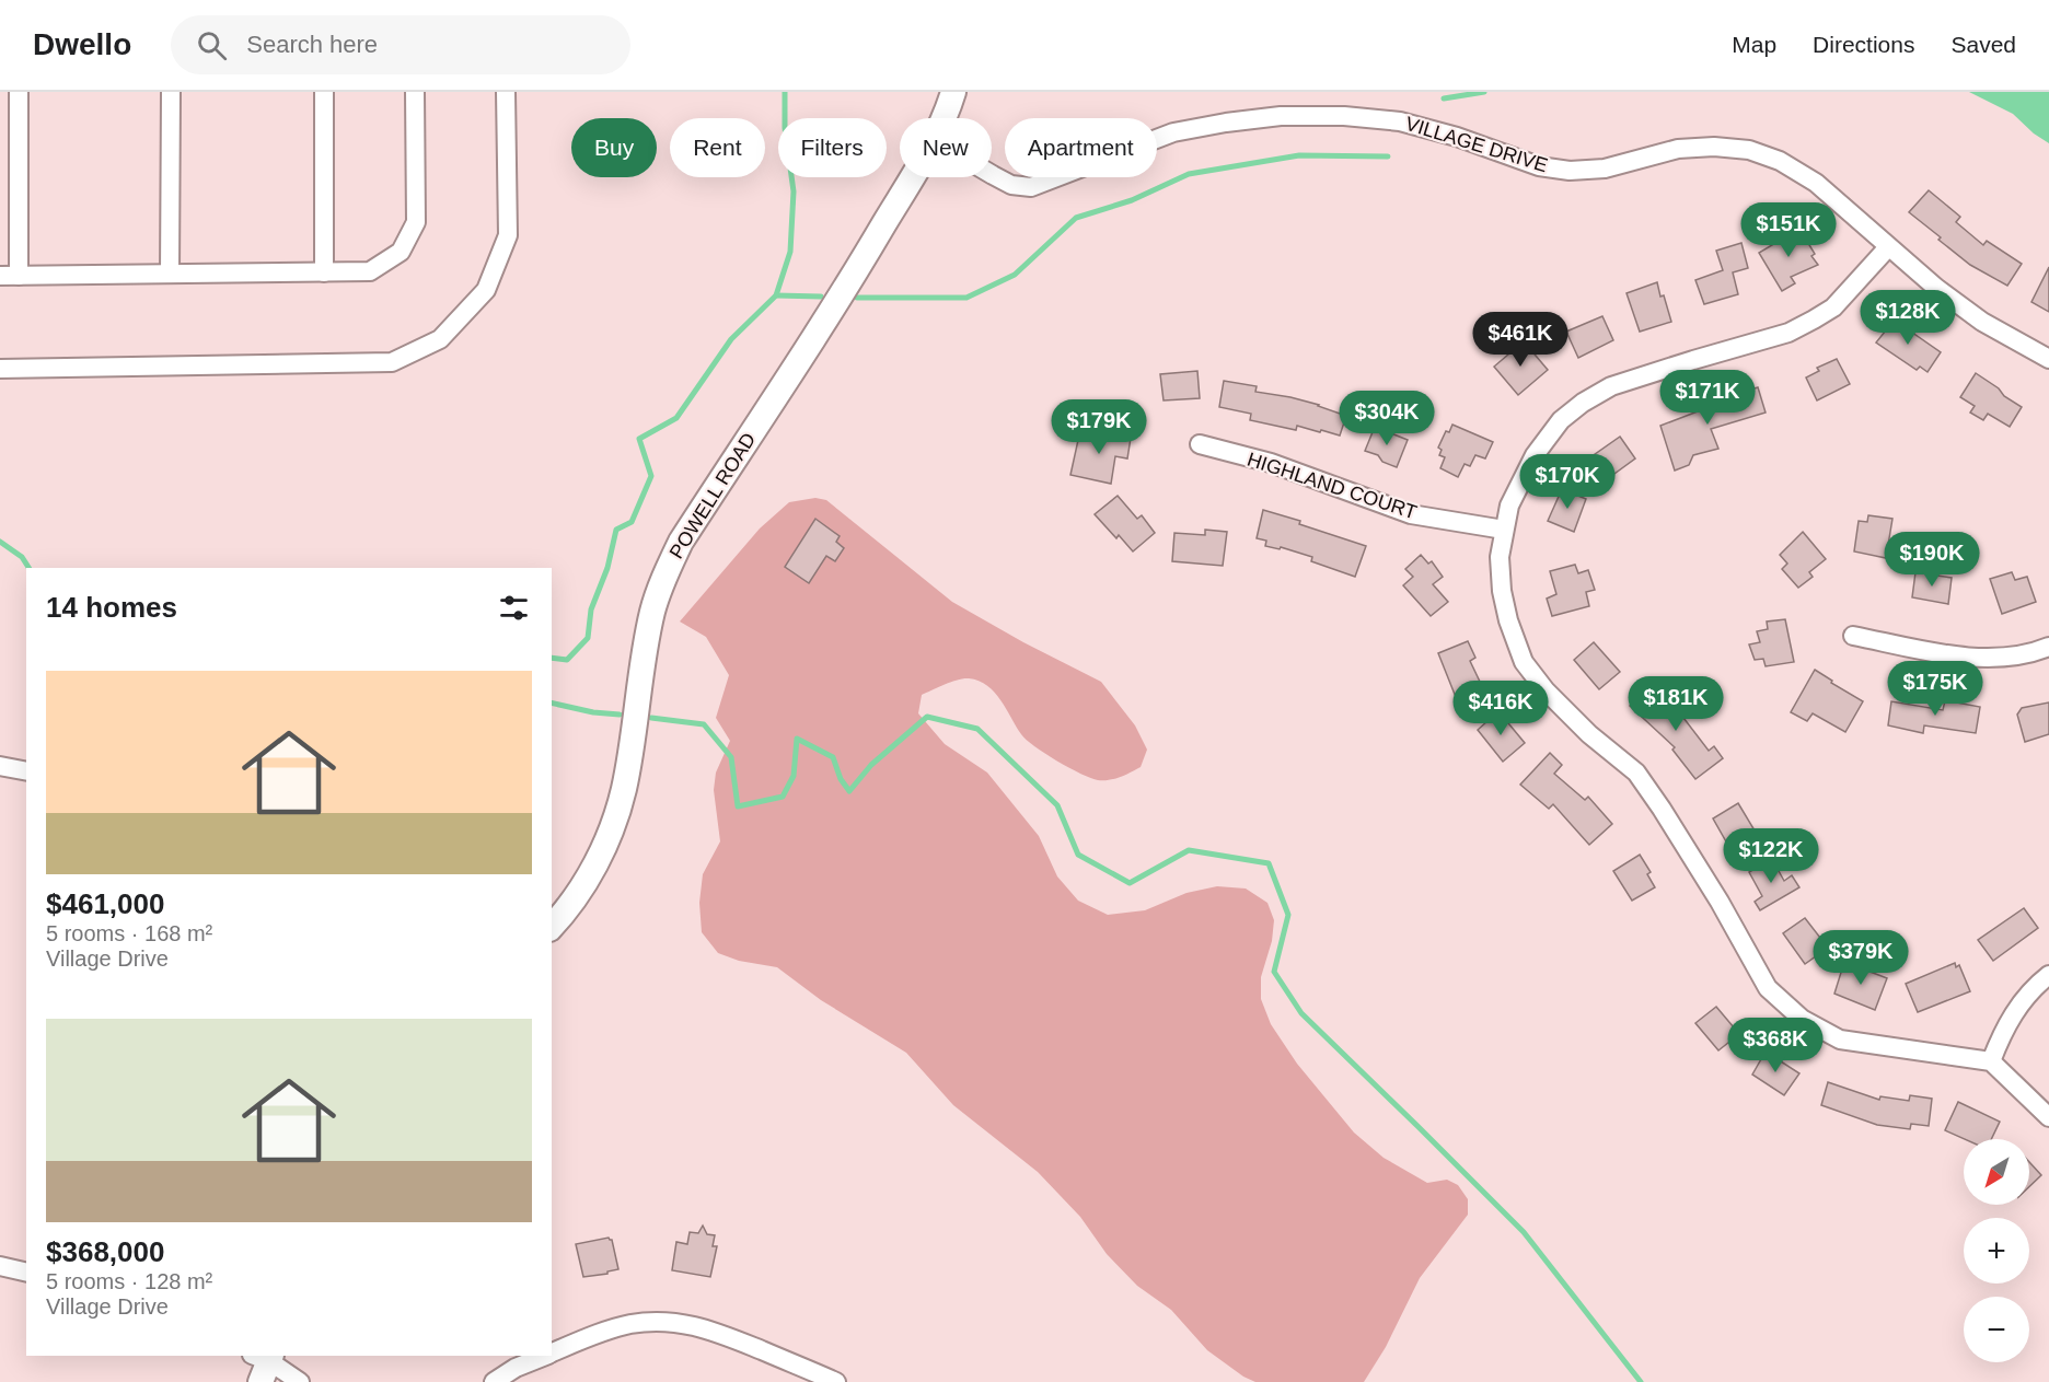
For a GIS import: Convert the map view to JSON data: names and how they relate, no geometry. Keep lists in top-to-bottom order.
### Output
{
  "streets": {
    "street": ["VILLAGE DRIVE", "HIGHLAND COURT", "POWELL ROAD"]
  },
  "north": "bottom left",
  "page": {
    "header": "Dwello",
    "search": "Search here",
    "nav": ["Map", "Directions", "Saved"],
    "chip": [
      "Buy",
      "Rent",
      "Filters",
      "New",
      "Apartment"
    ],
    "price": [
      "$151K",
      "$128K",
      "$461K",
      "$171K",
      "$304K",
      "$179K",
      "$170K",
      "$190K",
      "$175K",
      "$181K",
      "$416K",
      "$122K",
      "$379K",
      "$368K"
    ],
    "heading": "14 homes",
    "list": [
      {
        "name": "$461,000",
        "note": "5 rooms · 168 m² · Village Drive"
      },
      {
        "name": "$368,000",
        "note": "5 rooms · 128 m² · Village Drive"
      }
    ],
    "map_buttons": ["+", "−"]
  }
}
